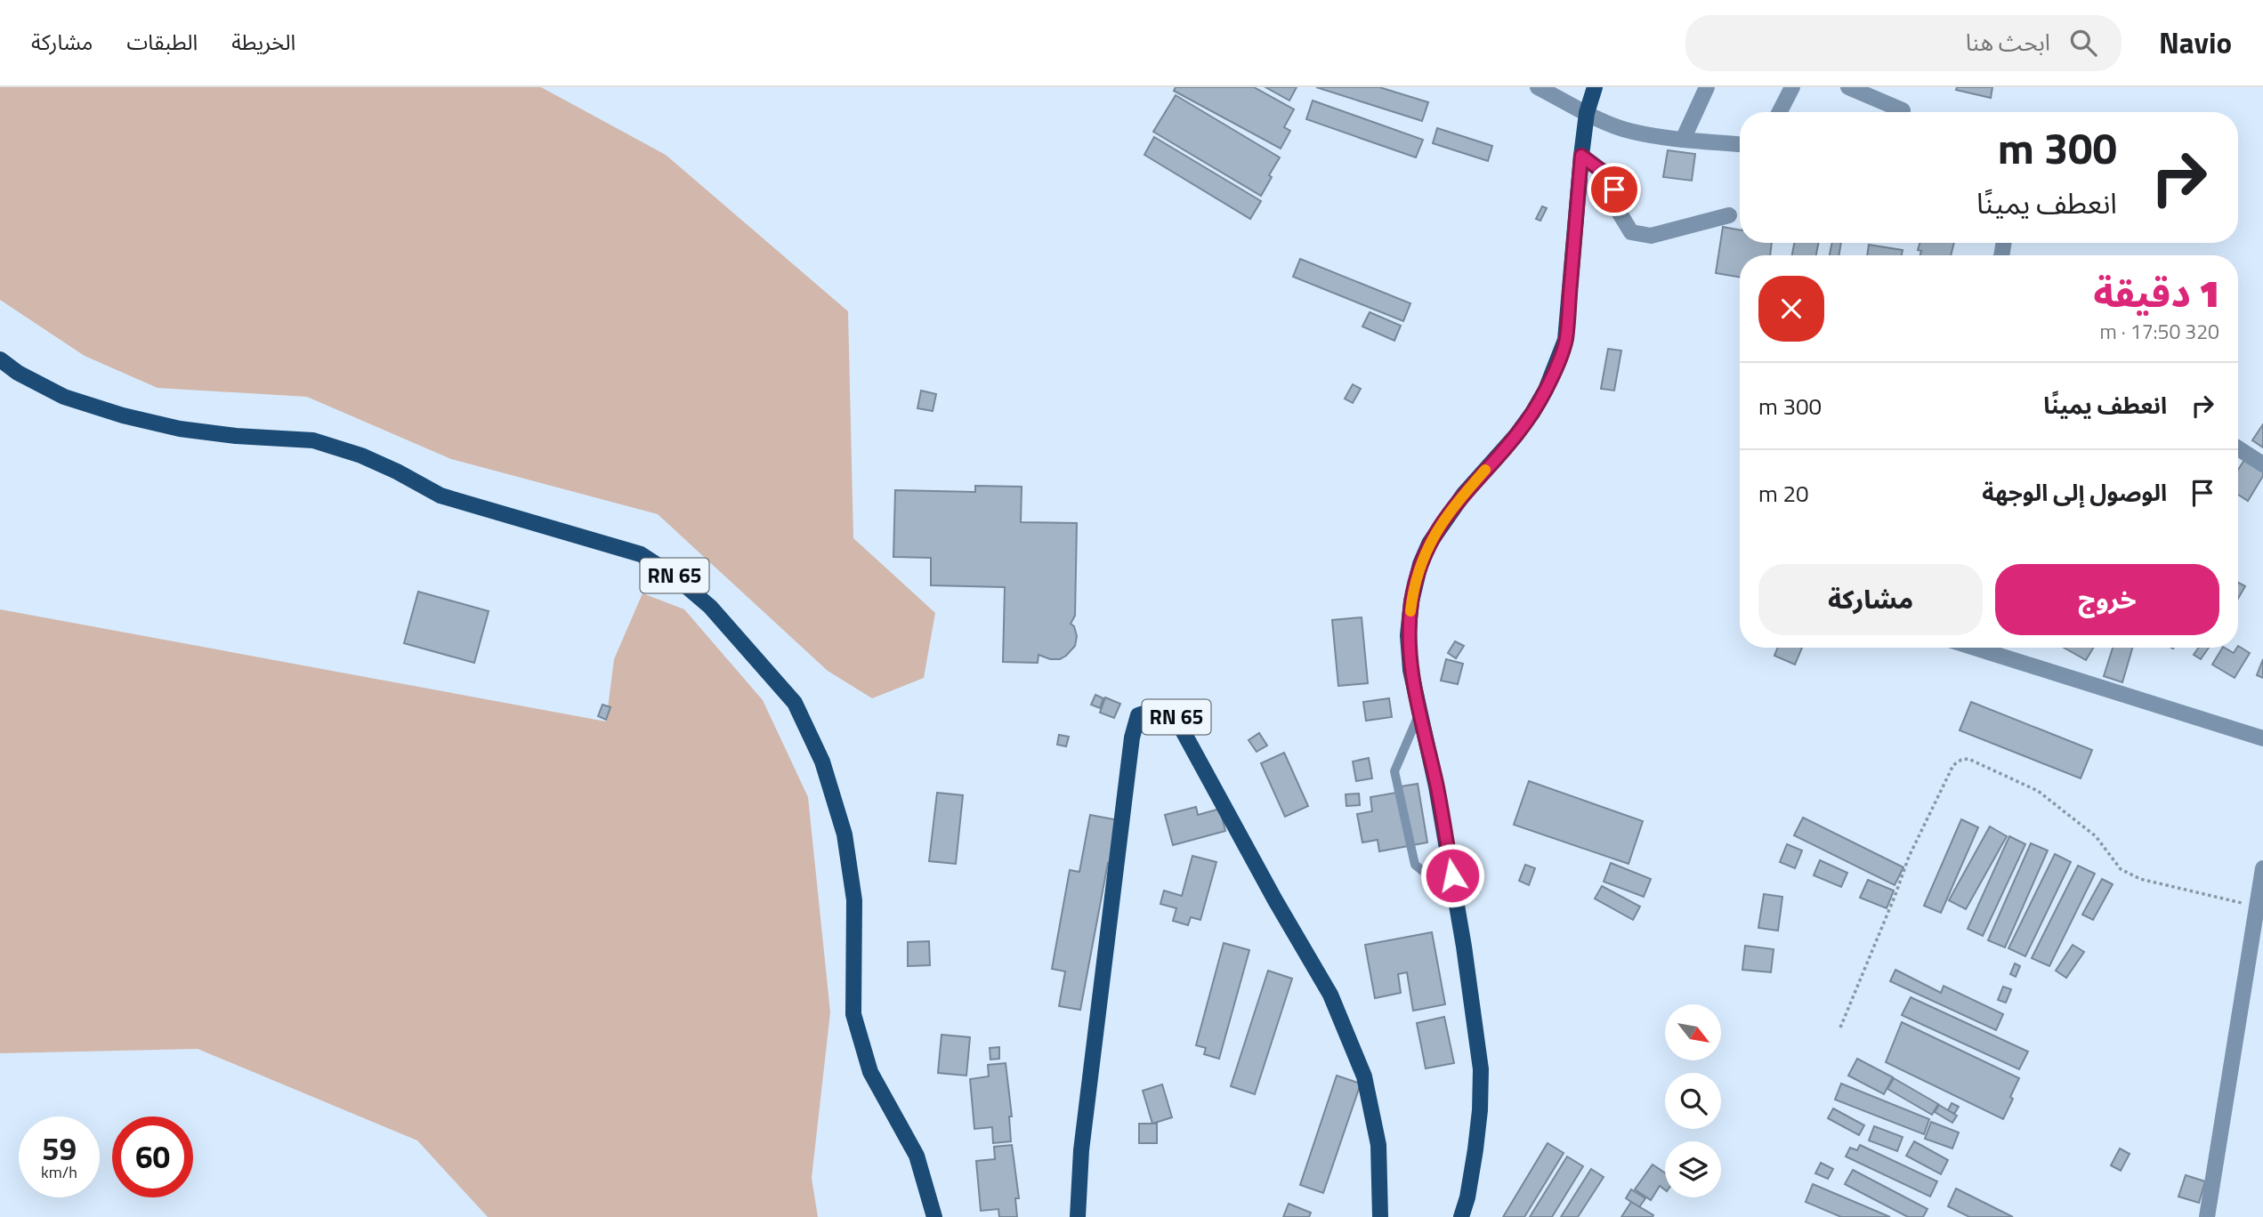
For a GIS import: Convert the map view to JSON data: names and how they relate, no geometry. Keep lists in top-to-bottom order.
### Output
{
  "streets": {
    "main road": ["RN 65"]
  },
  "north": "bottom right",
  "page": {
    "header": "Navio",
    "search": "ابحث هنا",
    "nav": ["الخريطة", "الطبقات", "مشاركة"],
    "turn": ["300 m", "انعطف يمينًا"],
    "heading": ["1 دقيقة", "320 m · 17:50"],
    "list": [
      {
        "name": "انعطف يمينًا",
        "value": "300 m"
      },
      {
        "name": "الوصول إلى الوجهة",
        "value": "20 m"
      }
    ],
    "buttons": ["خروج", "مشاركة"],
    "speed": "59 km/h",
    "limit": "60"
  }
}
